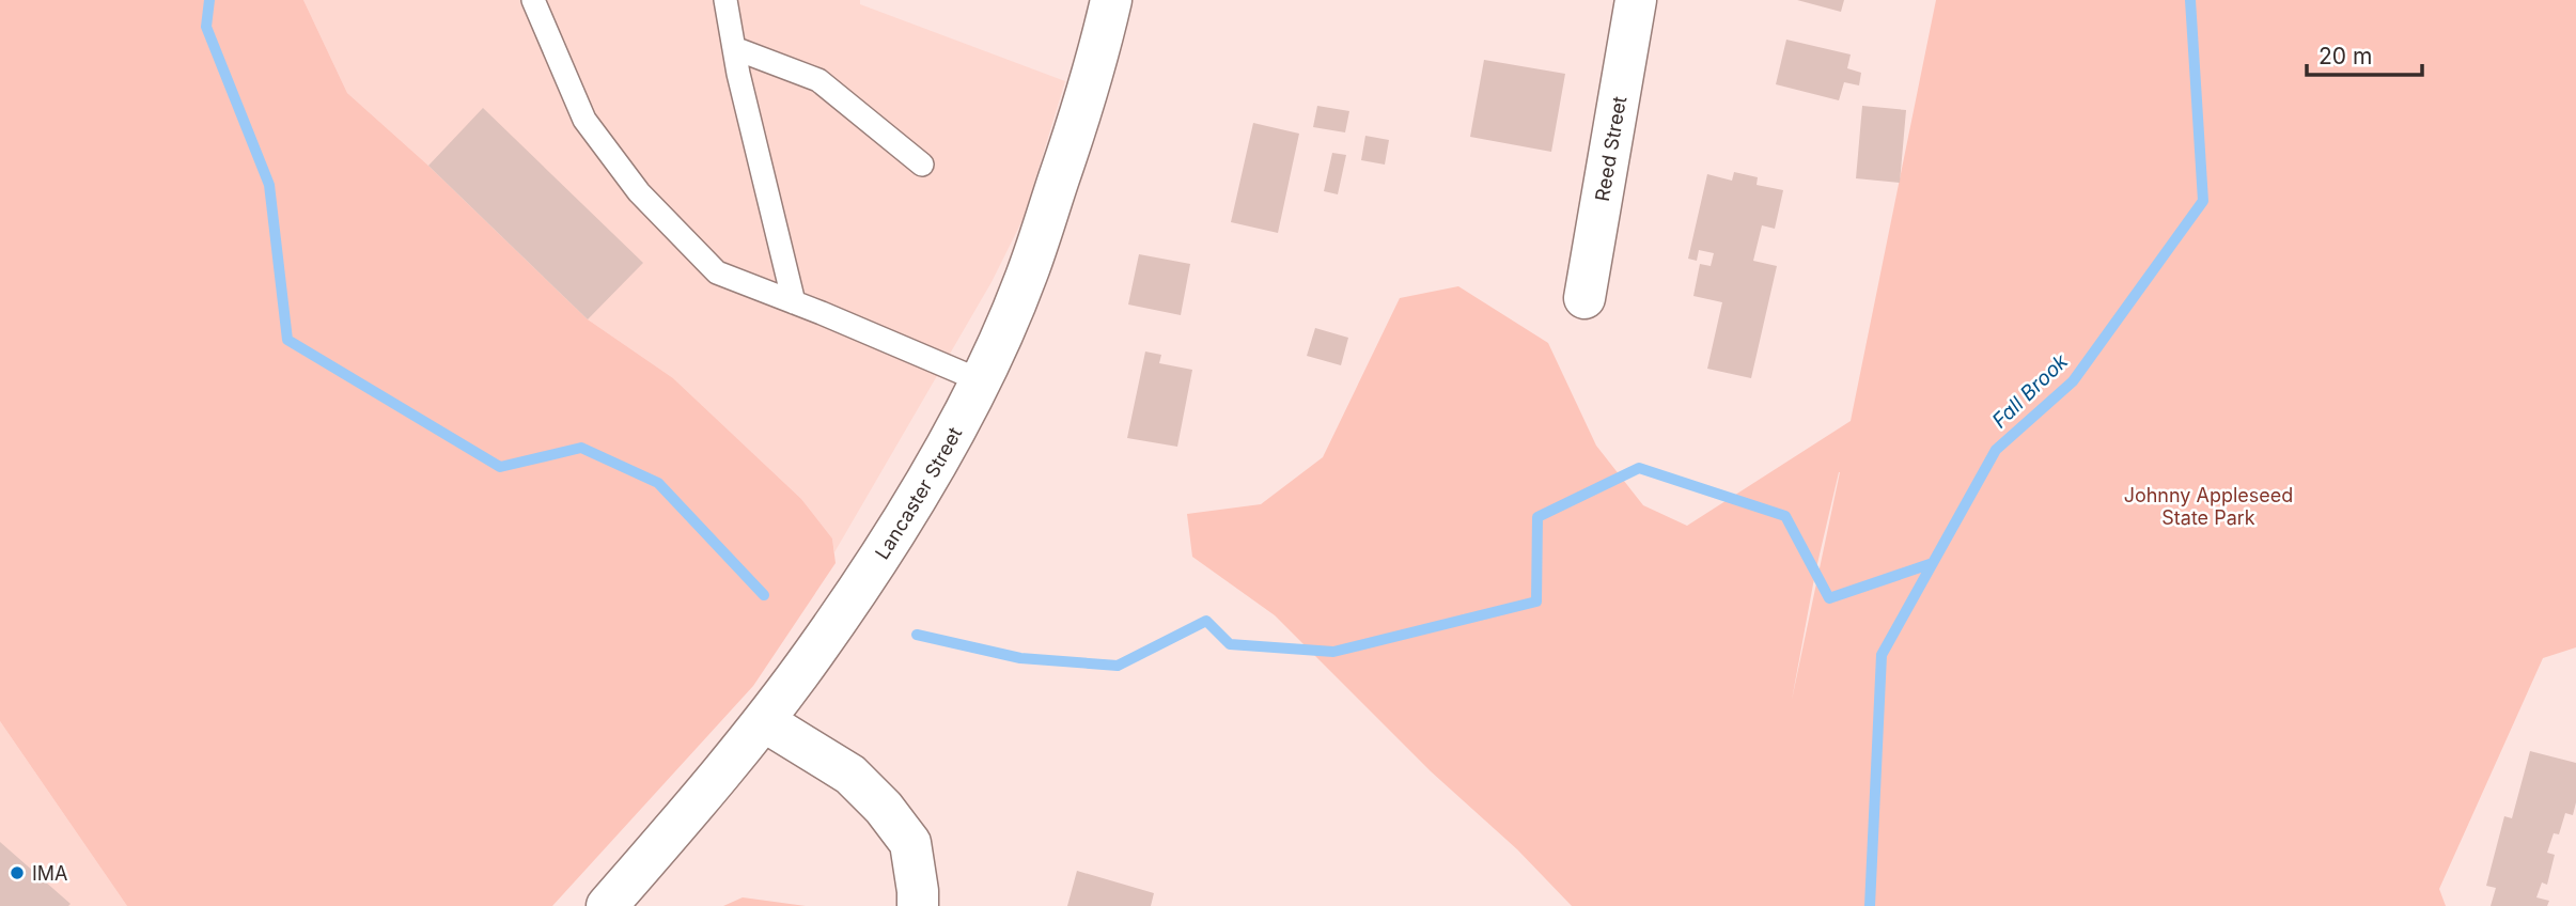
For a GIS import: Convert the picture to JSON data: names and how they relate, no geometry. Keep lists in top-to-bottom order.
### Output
{
  "streets": {
    "main road": ["Reed Street", "Lancaster Street"]
  },
  "water": ["Fall Brook"],
  "parks": ["Johnny Appleseed State Park"],
  "places": ["IMA"],
  "scale_bar": "20 m"
}
